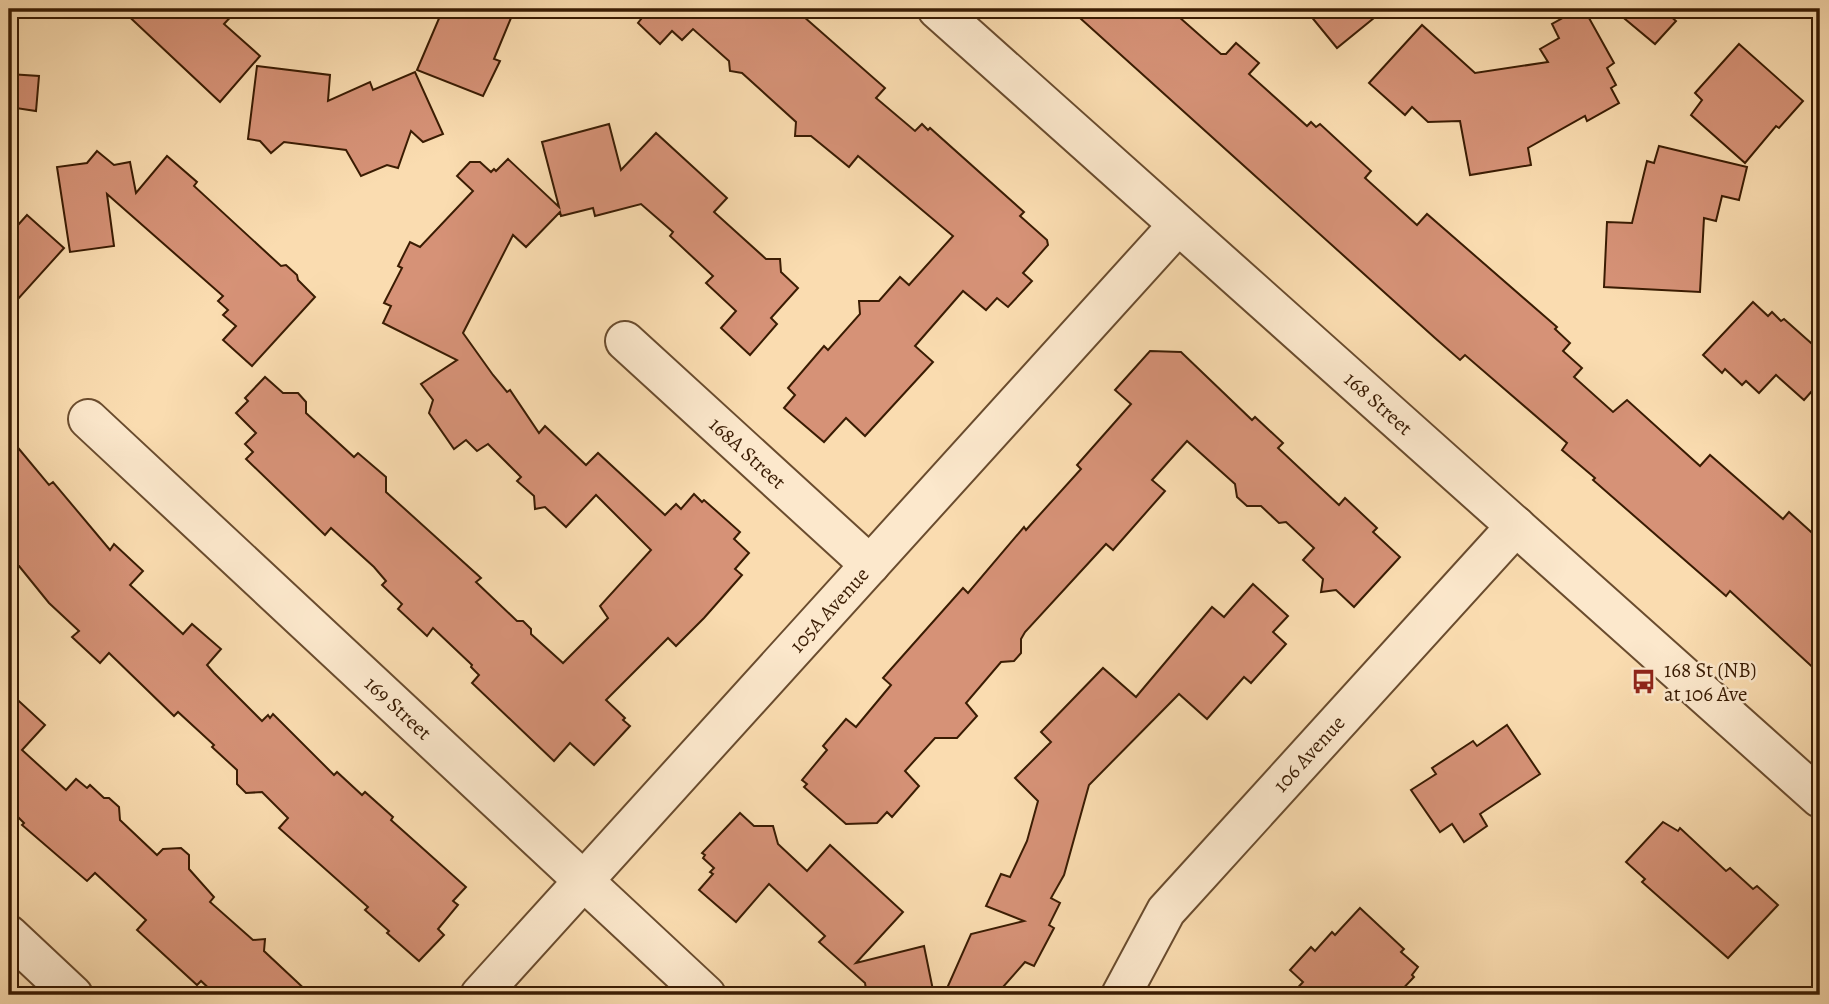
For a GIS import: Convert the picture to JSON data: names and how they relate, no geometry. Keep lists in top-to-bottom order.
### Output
{
  "streets": {
    "street": [
      "168 Street",
      "168A Street",
      "105A Avenue",
      "169 Street",
      "106 Avenue"
    ]
  },
  "crossings": [
    ["168 Street", "105A Avenue"],
    ["168 Street", "106 Avenue"],
    ["168A Street", "105A Avenue"],
    ["105A Avenue", "169 Street"]
  ],
  "places": {
    "bus stop": ["168 St (NB) at 106 Ave"]
  }
}
